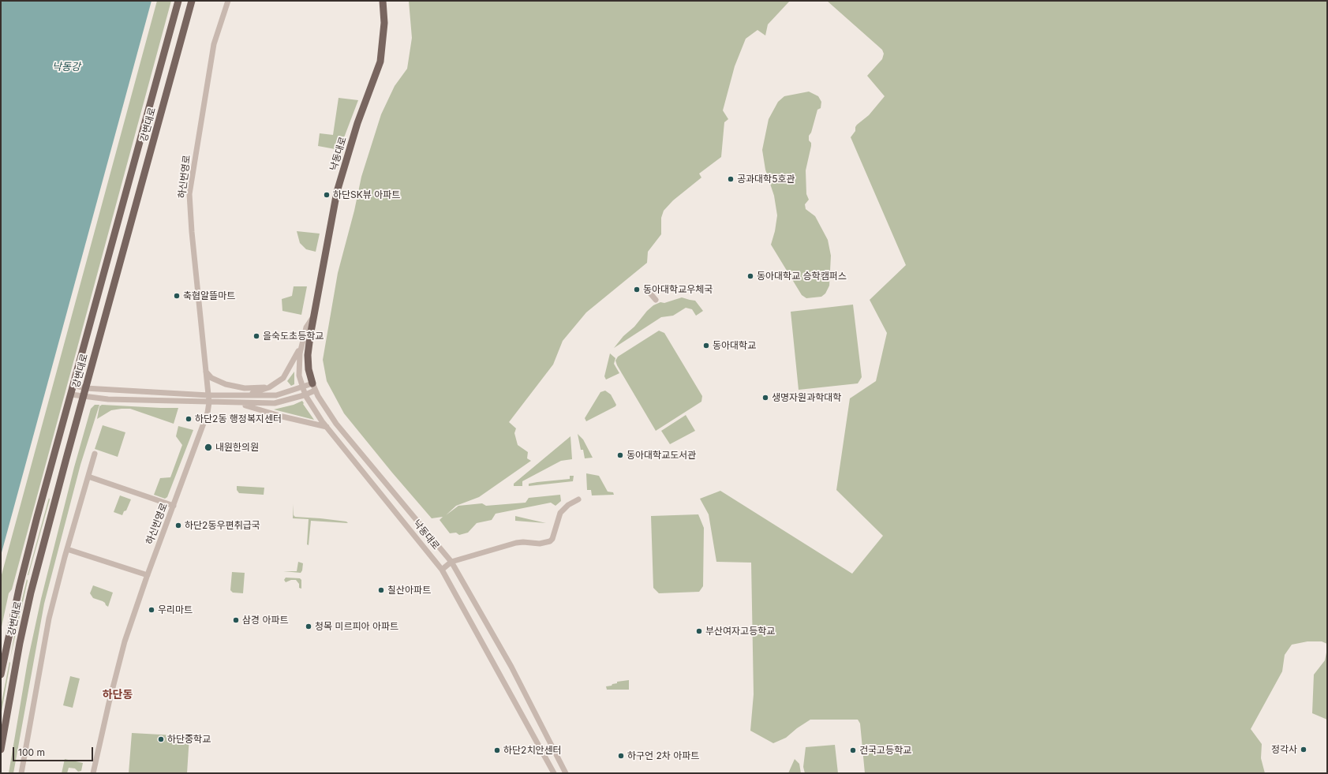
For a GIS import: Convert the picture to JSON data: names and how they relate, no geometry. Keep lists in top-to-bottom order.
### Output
{
  "streets": {
    "main road": ["강변대로", "낙동대로"],
    "street": ["하신번영로"]
  },
  "districts": ["하단동"],
  "water": ["낙동강"],
  "places": [
    "공과대학5호관",
    "하단SK뷰 아파트",
    "동아대학교 승학캠퍼스",
    "동아대학교우체국",
    "축협알뜰마트",
    "을숙도초등학교",
    "동아대학교",
    "생명자원과학대학",
    "하단2동 행정복지센터",
    "내원한의원",
    "동아대학교도서관",
    "하단2동우편취급국",
    "칠산아파트",
    "우리마트",
    "삼경 아파트",
    "청목 미르피아 아파트",
    "부산여자고등학교",
    "하단중학교",
    "정각사",
    "하단2치안센터",
    "건국고등학교",
    "하구언 2차 아파트"
  ],
  "scale_bar": "100 m"
}
